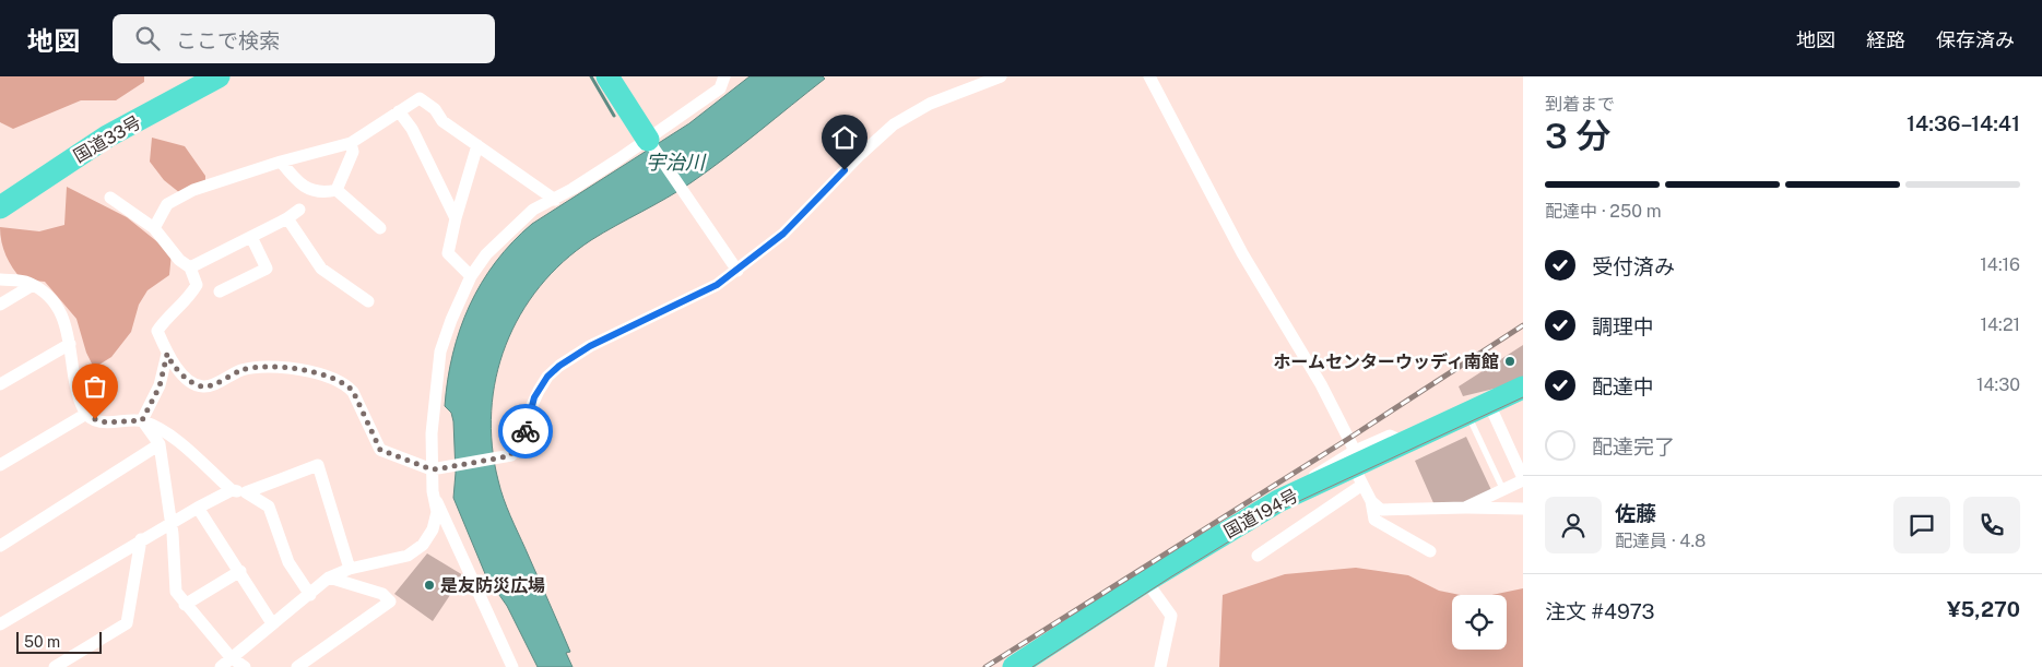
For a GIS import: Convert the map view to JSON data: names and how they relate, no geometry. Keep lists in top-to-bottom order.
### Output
{
  "streets": {
    "highway": ["国道33号", "国道194号"]
  },
  "water": ["宇治川"],
  "places": ["ホームセンターウッディ南館", "是友防災広場"],
  "scale_bar": "50 m",
  "page": {
    "header": "地図",
    "search": "ここで検索",
    "nav": ["地図", "経路", "保存済み"],
    "heading": ["3 分", "到着まで", "14:36–14:41"],
    "panel": [
      "佐藤",
      "配達員 · 4.8",
      "注文 #4973",
      "¥5,270"
    ],
    "bar": "配達中 · 250 m",
    "list": [
      ["受付済み", "14:16"],
      ["調理中", "14:21"],
      ["配達中", "14:30"],
      "配達完了"
    ],
    "scale": "50 m"
  }
}
